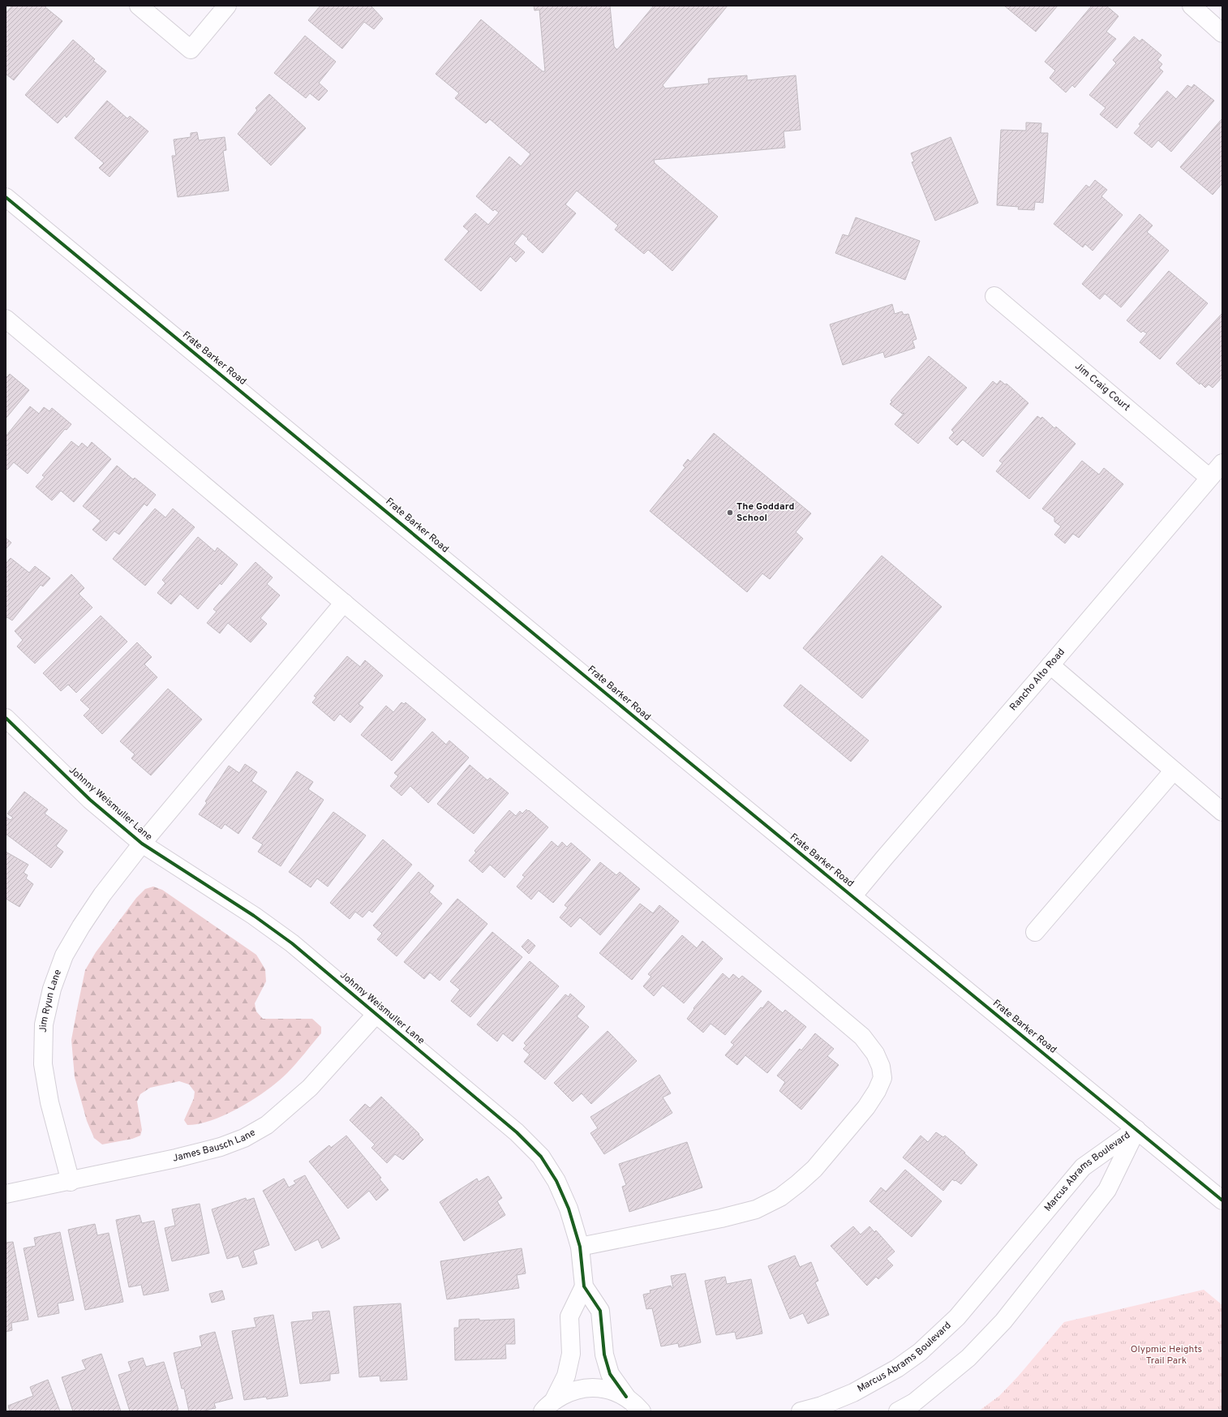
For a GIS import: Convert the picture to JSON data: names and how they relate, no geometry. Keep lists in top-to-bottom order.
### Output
{
  "streets": {
    "street": [
      "Frate Barker Road",
      "Jim Craig Court",
      "Rancho Alto Road",
      "Johnny Weismuller Lane",
      "Jim Ryun Lane",
      "James Bausch Lane",
      "Marcus Abrams Boulevard"
    ]
  },
  "crossings": [
    ["Frate Barker Road", "Rancho Alto Road"],
    ["Frate Barker Road", "Marcus Abrams Boulevard"],
    ["Jim Craig Court", "Rancho Alto Road"],
    ["Johnny Weismuller Lane", "Jim Ryun Lane"],
    ["Johnny Weismuller Lane", "James Bausch Lane"],
    ["Jim Ryun Lane", "James Bausch Lane"]
  ],
  "parks": ["Olypmic Heights Trail Park"],
  "places": ["The Goddard School"]
}
